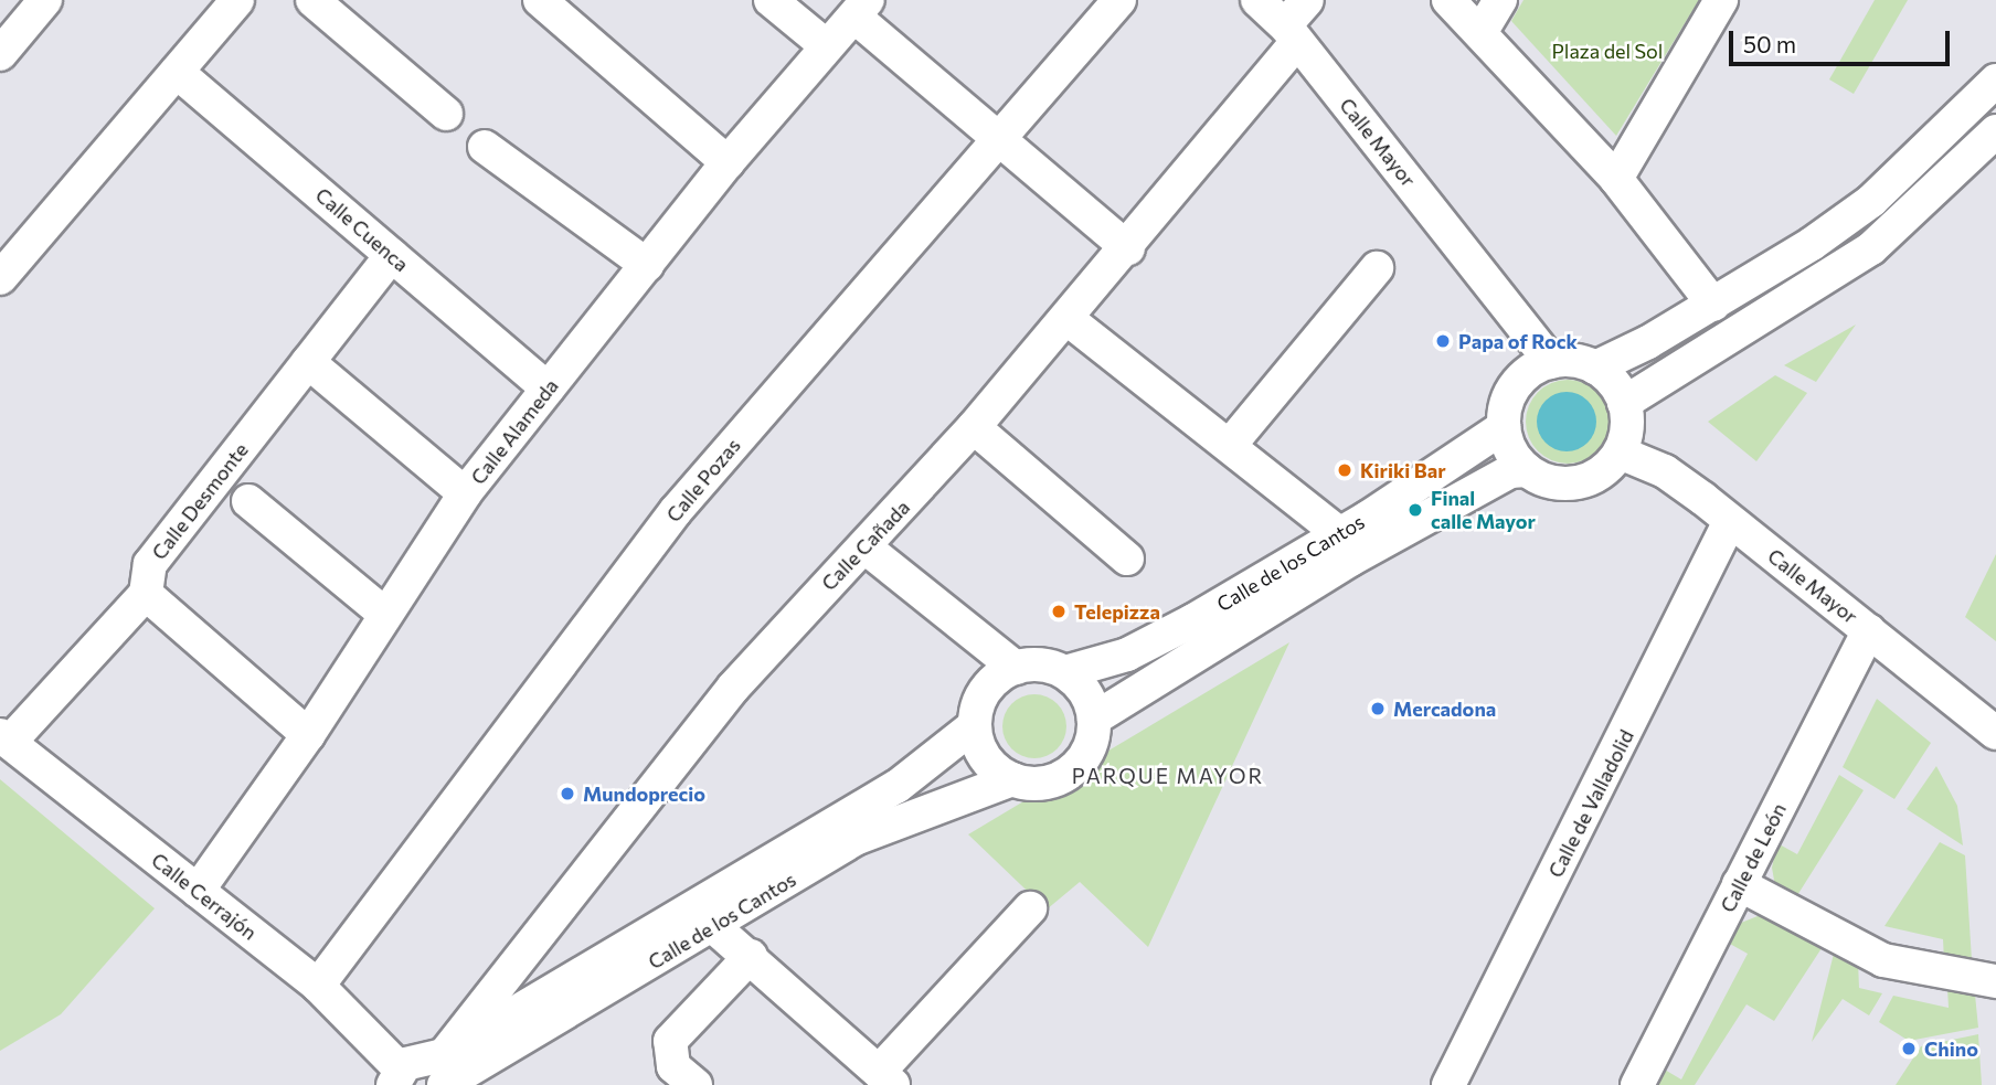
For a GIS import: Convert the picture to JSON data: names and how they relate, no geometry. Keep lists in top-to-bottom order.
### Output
{
  "streets": {
    "street": [
      "Calle Mayor",
      "Calle Cuenca",
      "Calle Alameda",
      "Calle Pozas",
      "Calle Desmonte",
      "Calle Cañada",
      "Calle de los Cantos",
      "Calle de Valladolid",
      "Calle de León",
      "Calle Cerrajón"
    ]
  },
  "crossings": [
    ["Calle Mayor", "Calle Cañada"],
    ["Calle Mayor", "Calle de los Cantos"],
    ["Calle Mayor", "Calle de Valladolid"],
    ["Calle Mayor", "Calle de León"],
    ["Calle Cuenca", "Calle Alameda"],
    ["Calle Cuenca", "Calle Desmonte"],
    ["Calle Alameda", "Calle Cerrajón"],
    ["Calle Pozas", "Calle Cerrajón"],
    ["Calle Desmonte", "Calle Cerrajón"],
    ["Calle Cañada", "Calle de los Cantos"]
  ],
  "districts": ["PARQUE MAYOR"],
  "parks": ["Plaza del Sol"],
  "places": [
    "Papa of Rock",
    "Kiriki Bar",
    "Final calle Mayor",
    "Telepizza",
    "Mercadona",
    "Mundoprecio",
    "Chino"
  ],
  "scale_bar": "50 m"
}
